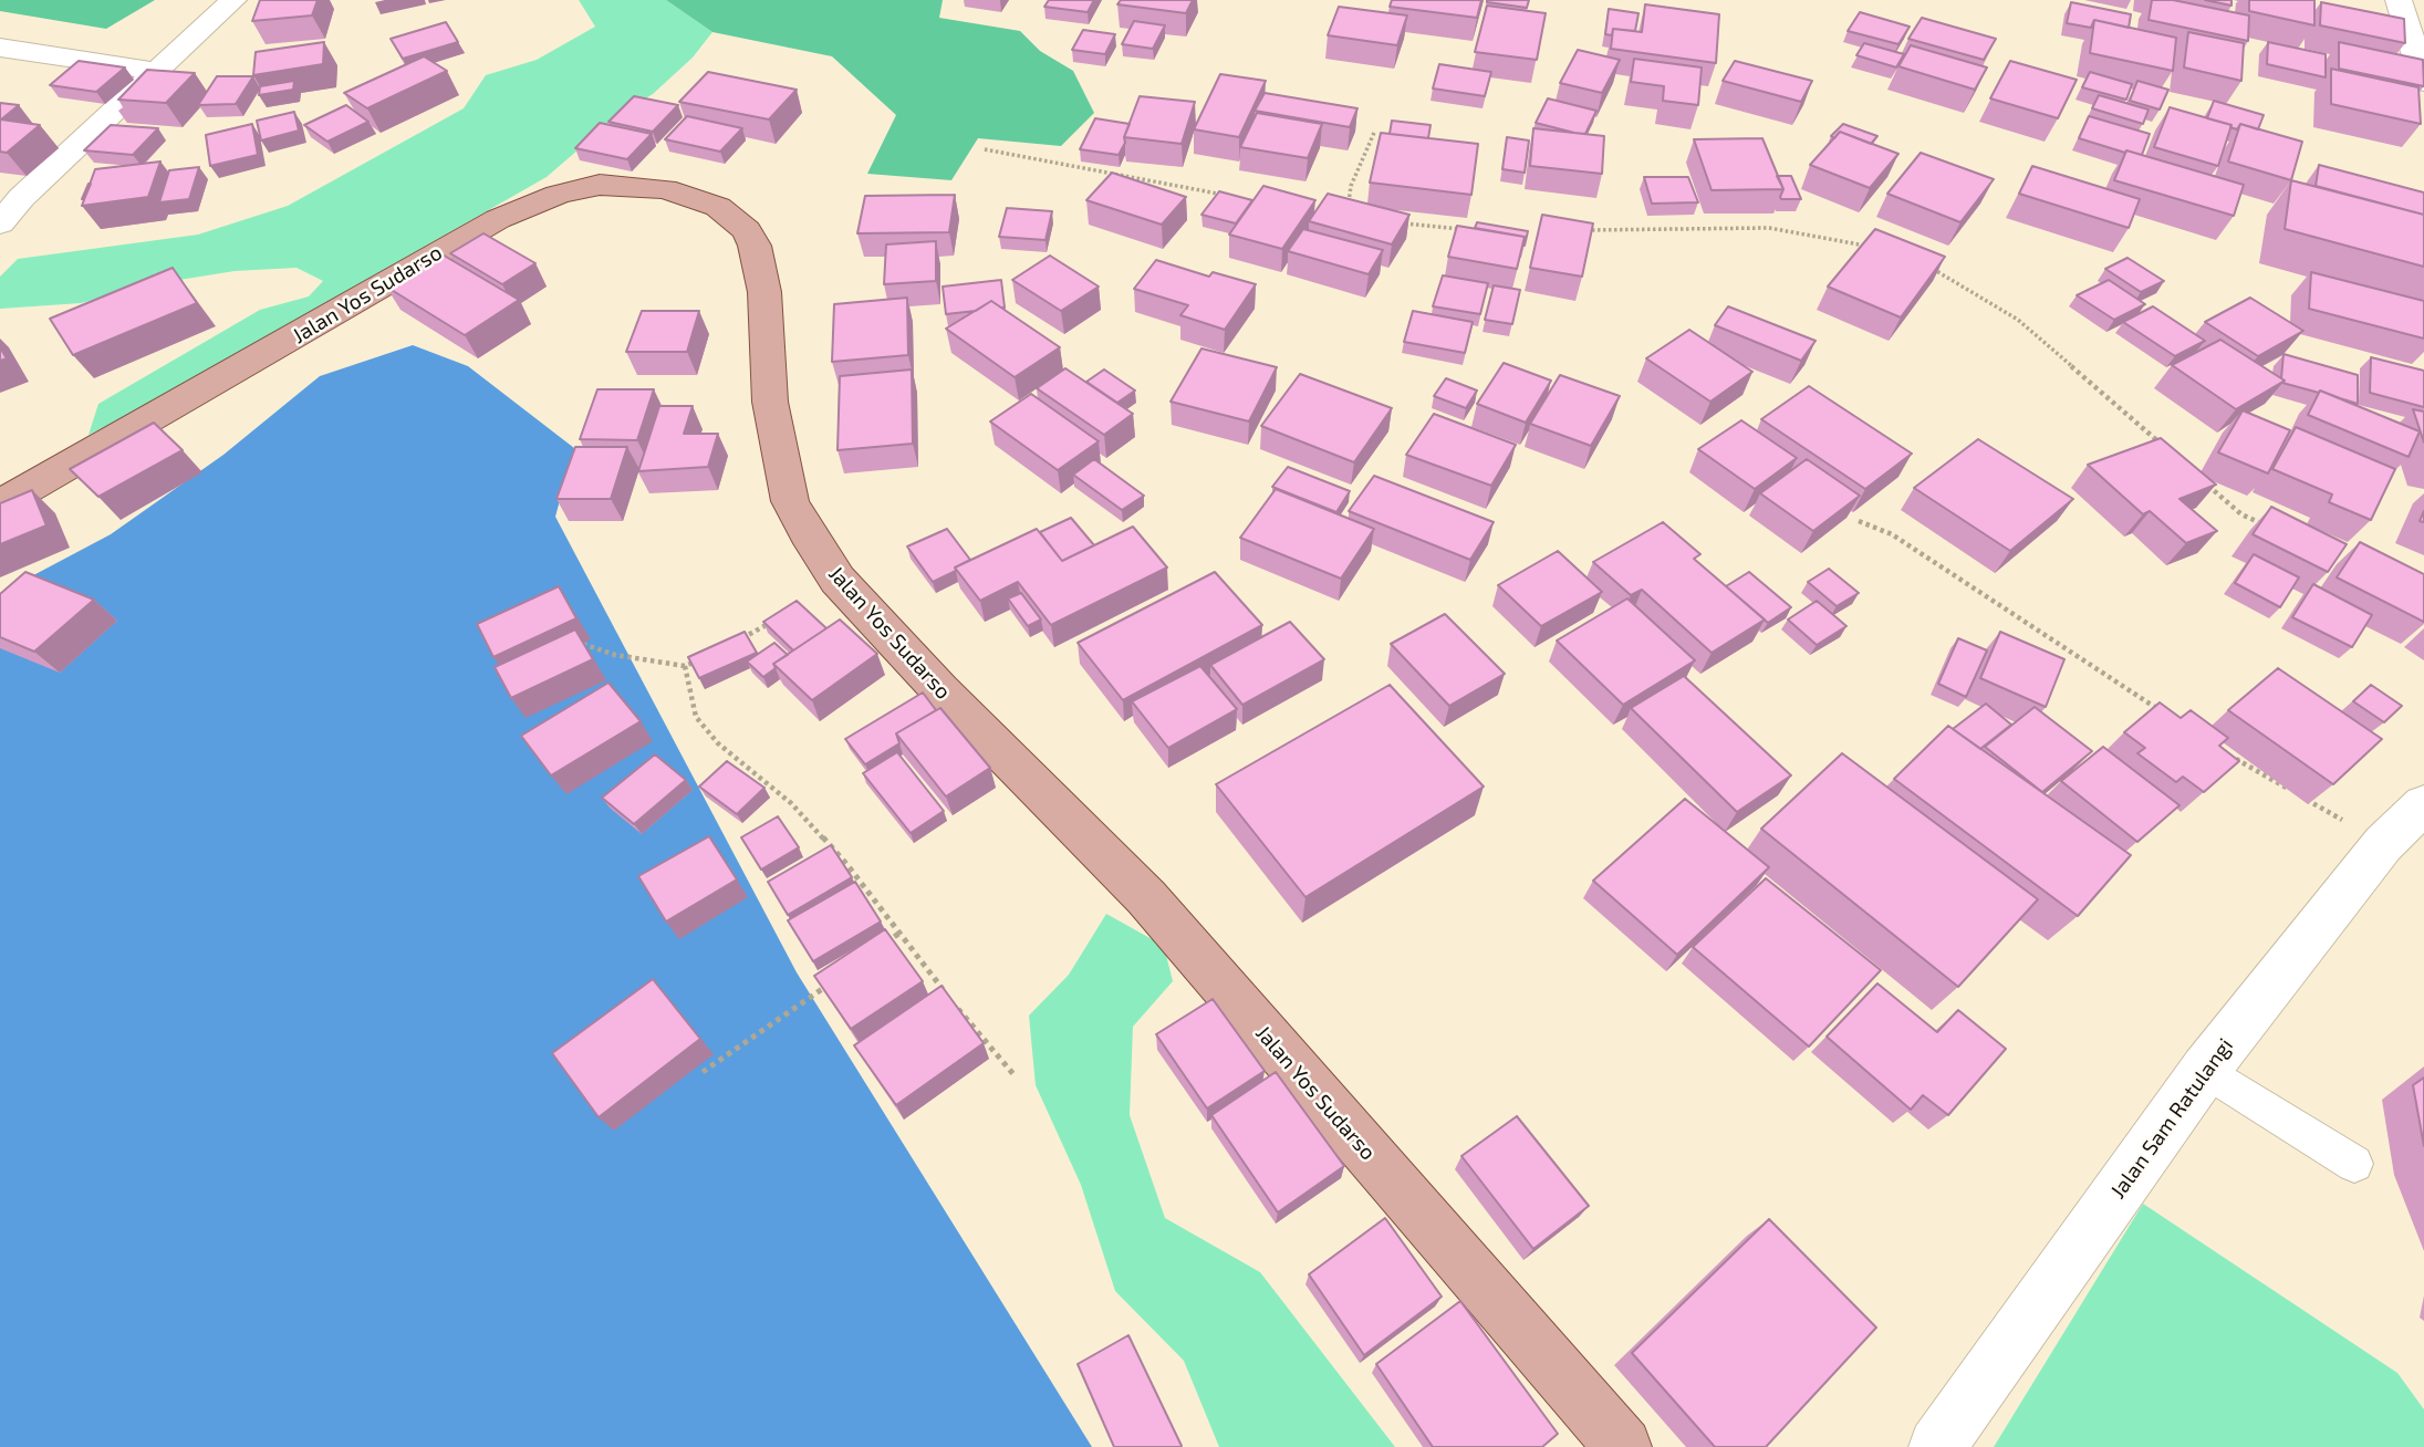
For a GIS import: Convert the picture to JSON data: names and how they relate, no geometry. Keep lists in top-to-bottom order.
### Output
{
  "streets": {
    "main road": ["Jalan Yos Sudarso"],
    "street": ["Jalan Sam Ratulangi"]
  }
}
